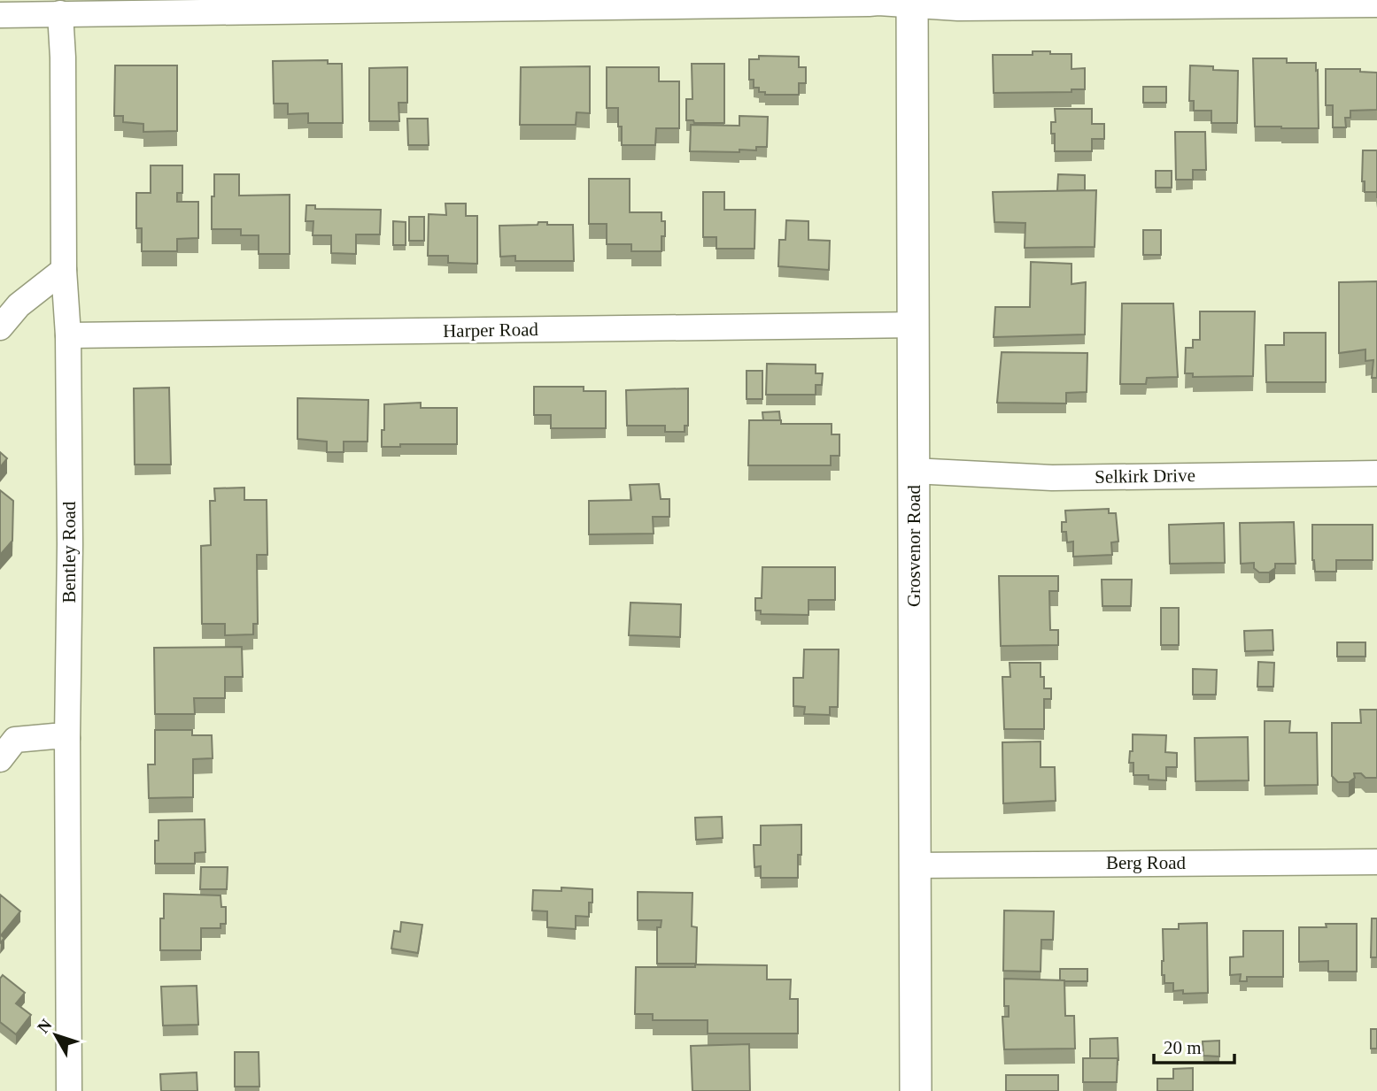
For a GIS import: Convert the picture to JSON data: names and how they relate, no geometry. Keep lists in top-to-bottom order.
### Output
{
  "streets": {
    "street": [
      "Harper Road",
      "Selkirk Drive",
      "Grosvenor Road",
      "Bentley Road",
      "Berg Road"
    ]
  },
  "crossings": [
    ["Harper Road", "Grosvenor Road"],
    ["Harper Road", "Bentley Road"],
    ["Selkirk Drive", "Grosvenor Road"],
    ["Grosvenor Road", "Berg Road"]
  ],
  "scale_bar": "20 m",
  "north": "top left"
}
